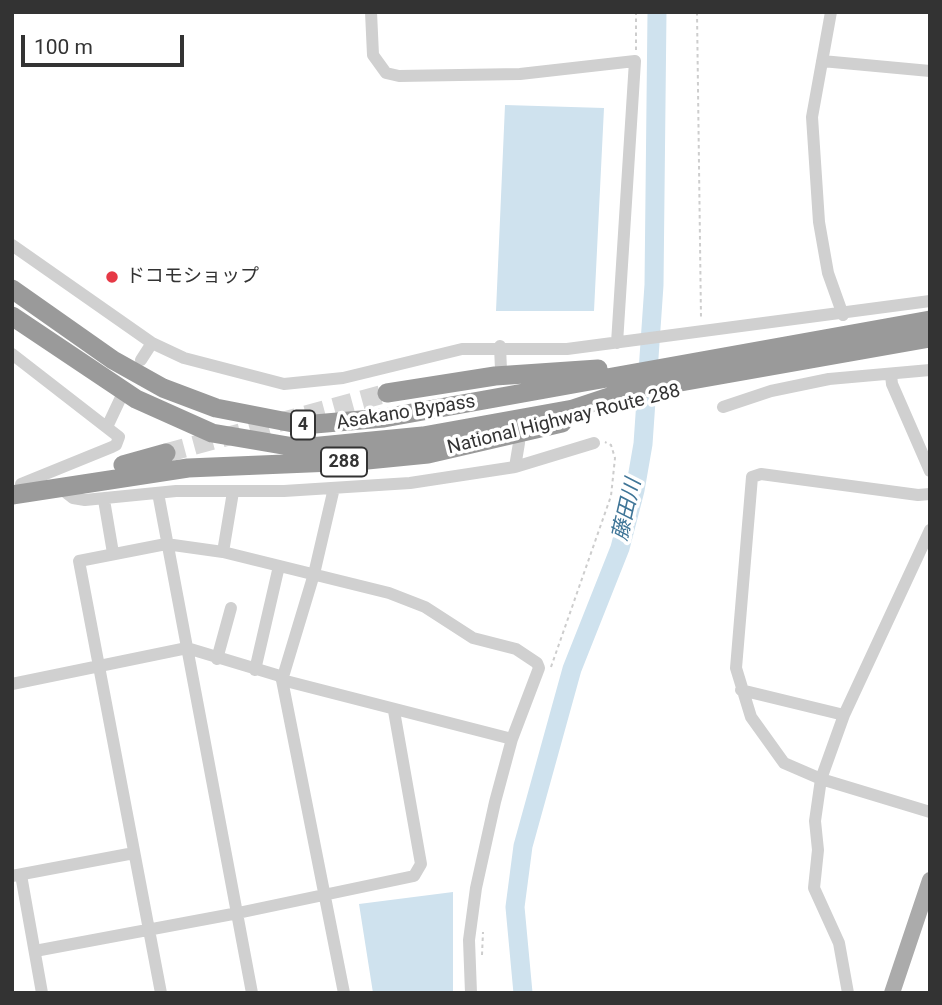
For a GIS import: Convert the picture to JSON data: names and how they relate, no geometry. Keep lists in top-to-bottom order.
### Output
{
  "streets": {
    "highway": [
      "Asakano Bypass",
      "National Highway Route 288",
      "4",
      "288"
    ]
  },
  "crossings": [
    ["Asakano Bypass", "National Highway Route 288"]
  ],
  "water": ["藤田川"],
  "places": ["ドコモショップ"],
  "scale_bar": "100 m"
}
